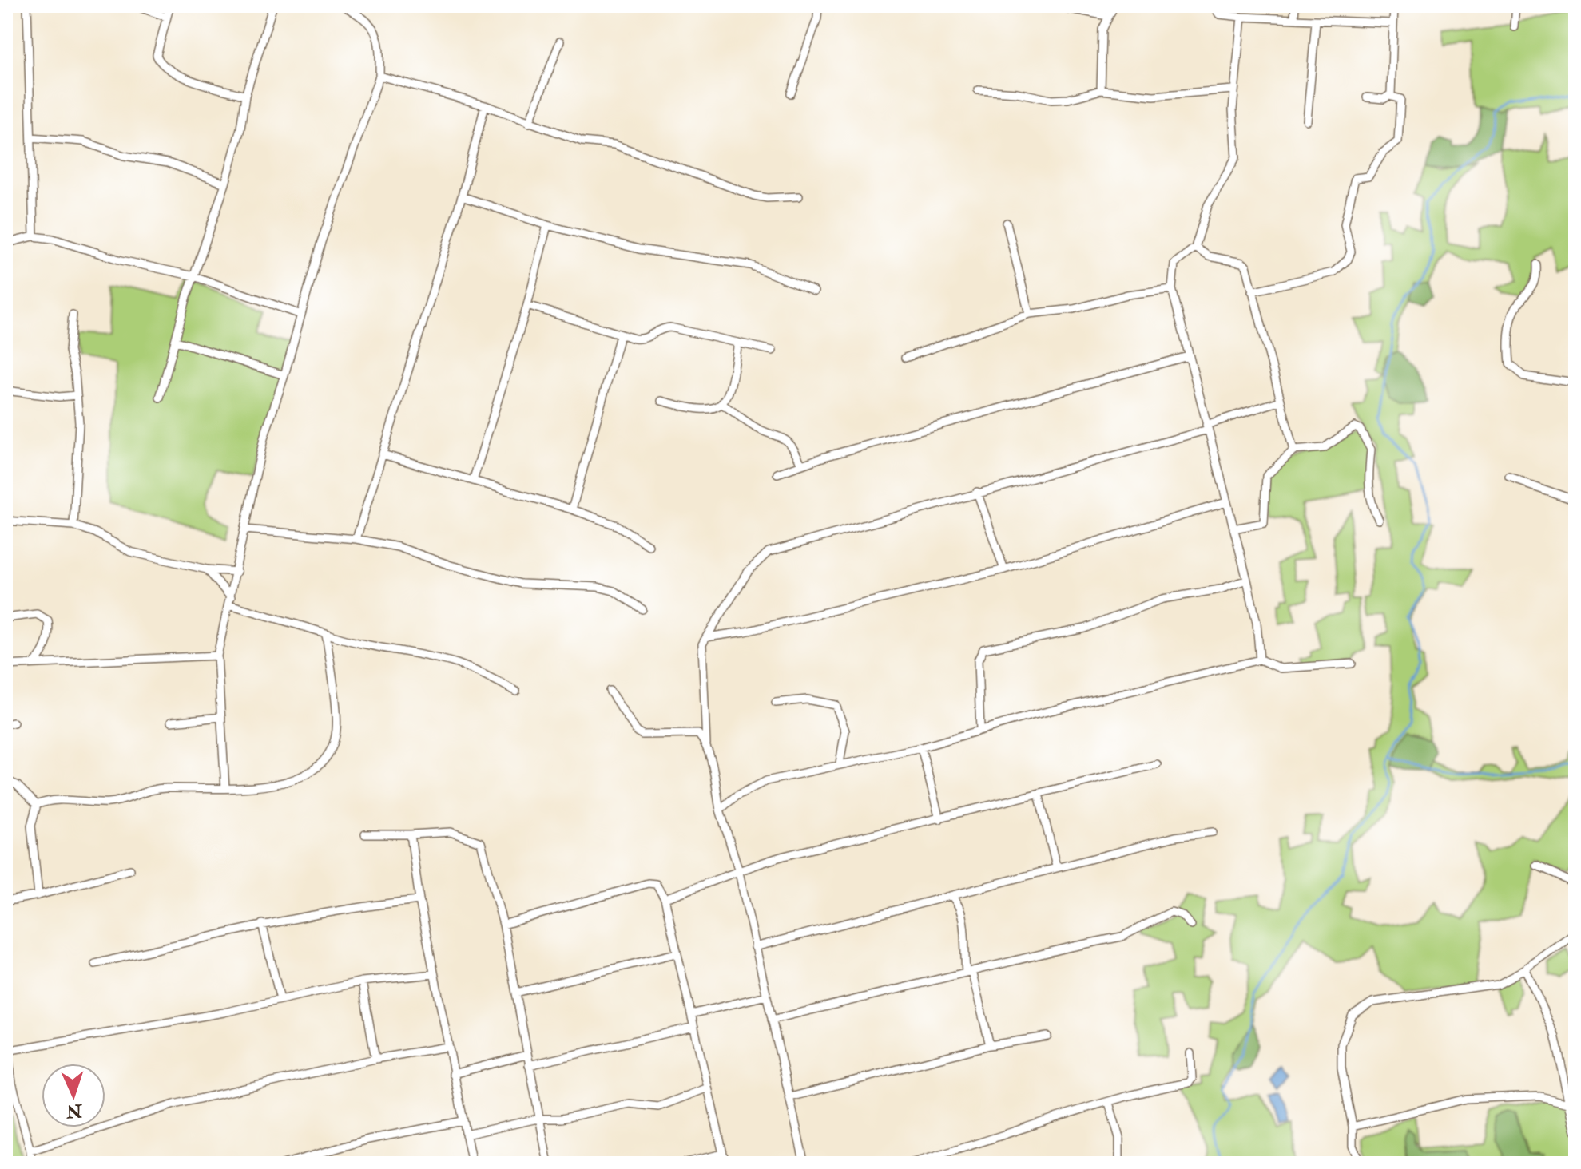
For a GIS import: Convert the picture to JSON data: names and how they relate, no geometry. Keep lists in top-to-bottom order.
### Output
{
  "north": "bottom"
}
